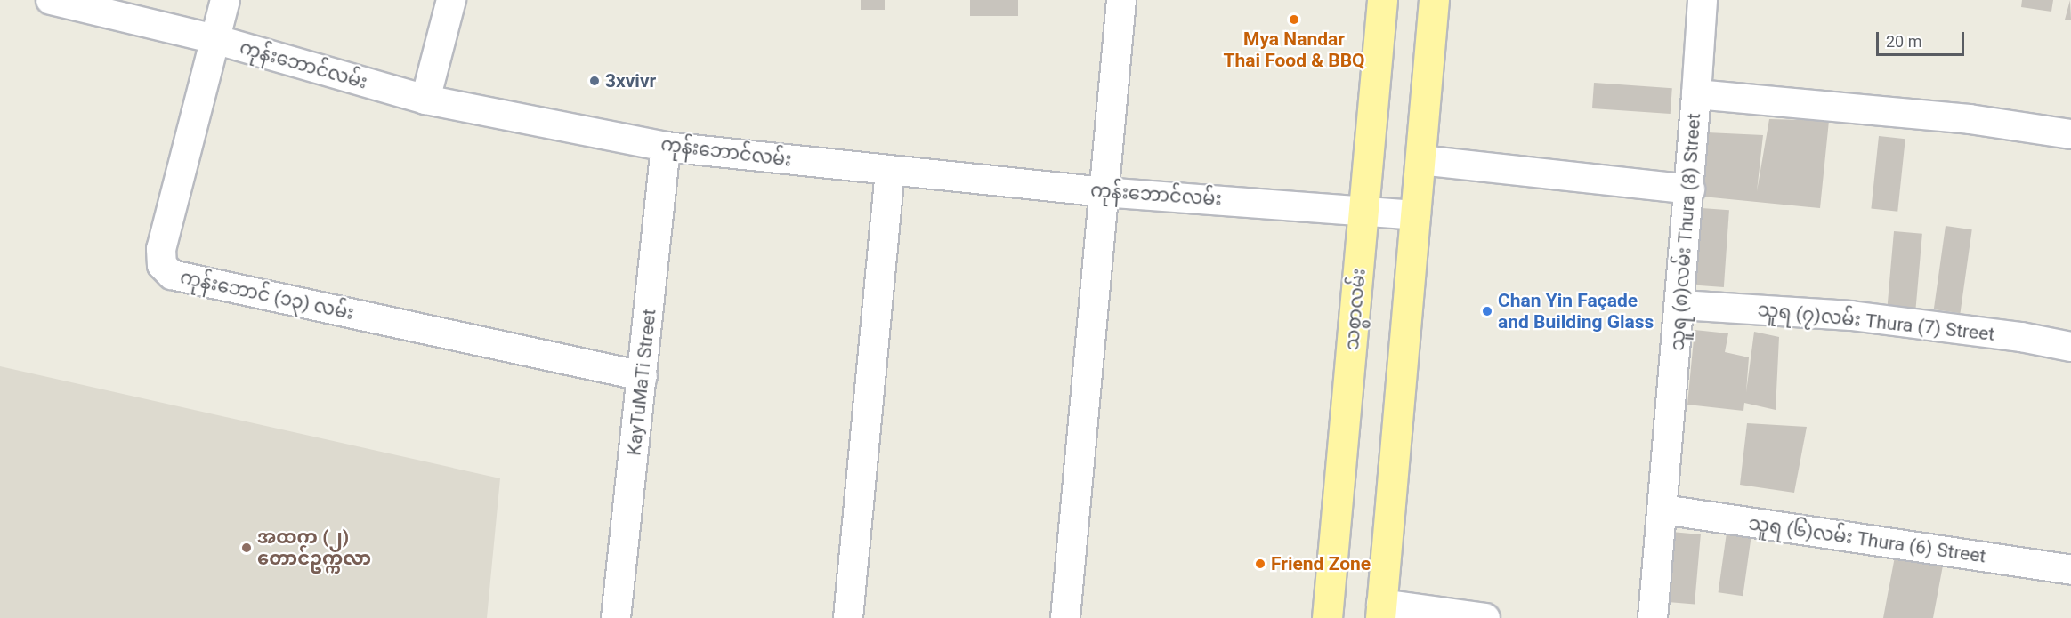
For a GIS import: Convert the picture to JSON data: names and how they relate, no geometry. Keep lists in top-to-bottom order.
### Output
{
  "streets": {
    "main road": ["သစ္စာလမ်း"],
    "street": [
      "ကုန်းဘောင်လမ်း",
      "သူရ (၈)လမ်း Thura (8) Street",
      "ကုန်းဘောင် (၁၃) လမ်း",
      "သူရ (၇)လမ်း Thura (7) Street",
      "KayTuMaTi Street",
      "သူရ (၆)လမ်း Thura (6) Street"
    ]
  },
  "crossings": [
    ["ကုန်းဘောင်လမ်း", "ကုန်းဘောင် (၁၃) လမ်း"],
    ["ကုန်းဘောင်လမ်း", "သစ္စာလမ်း"],
    ["ကုန်းဘောင်လမ်း", "KayTuMaTi Street"],
    ["သူရ (၈)လမ်း Thura (8) Street", "သူရ (၇)လမ်း Thura (7) Street"],
    ["သူရ (၈)လမ်း Thura (8) Street", "သူရ (၆)လမ်း Thura (6) Street"],
    ["ကုန်းဘောင် (၁၃) လမ်း", "KayTuMaTi Street"]
  ],
  "places": [
    "Mya Nandar Thai Food & BBQ",
    "3xvivr",
    "Chan Yin Façade and Building Glass",
    "အထက (၂) တောင်ဥက္ကလာ",
    "Friend Zone"
  ],
  "scale_bar": "20 m"
}
